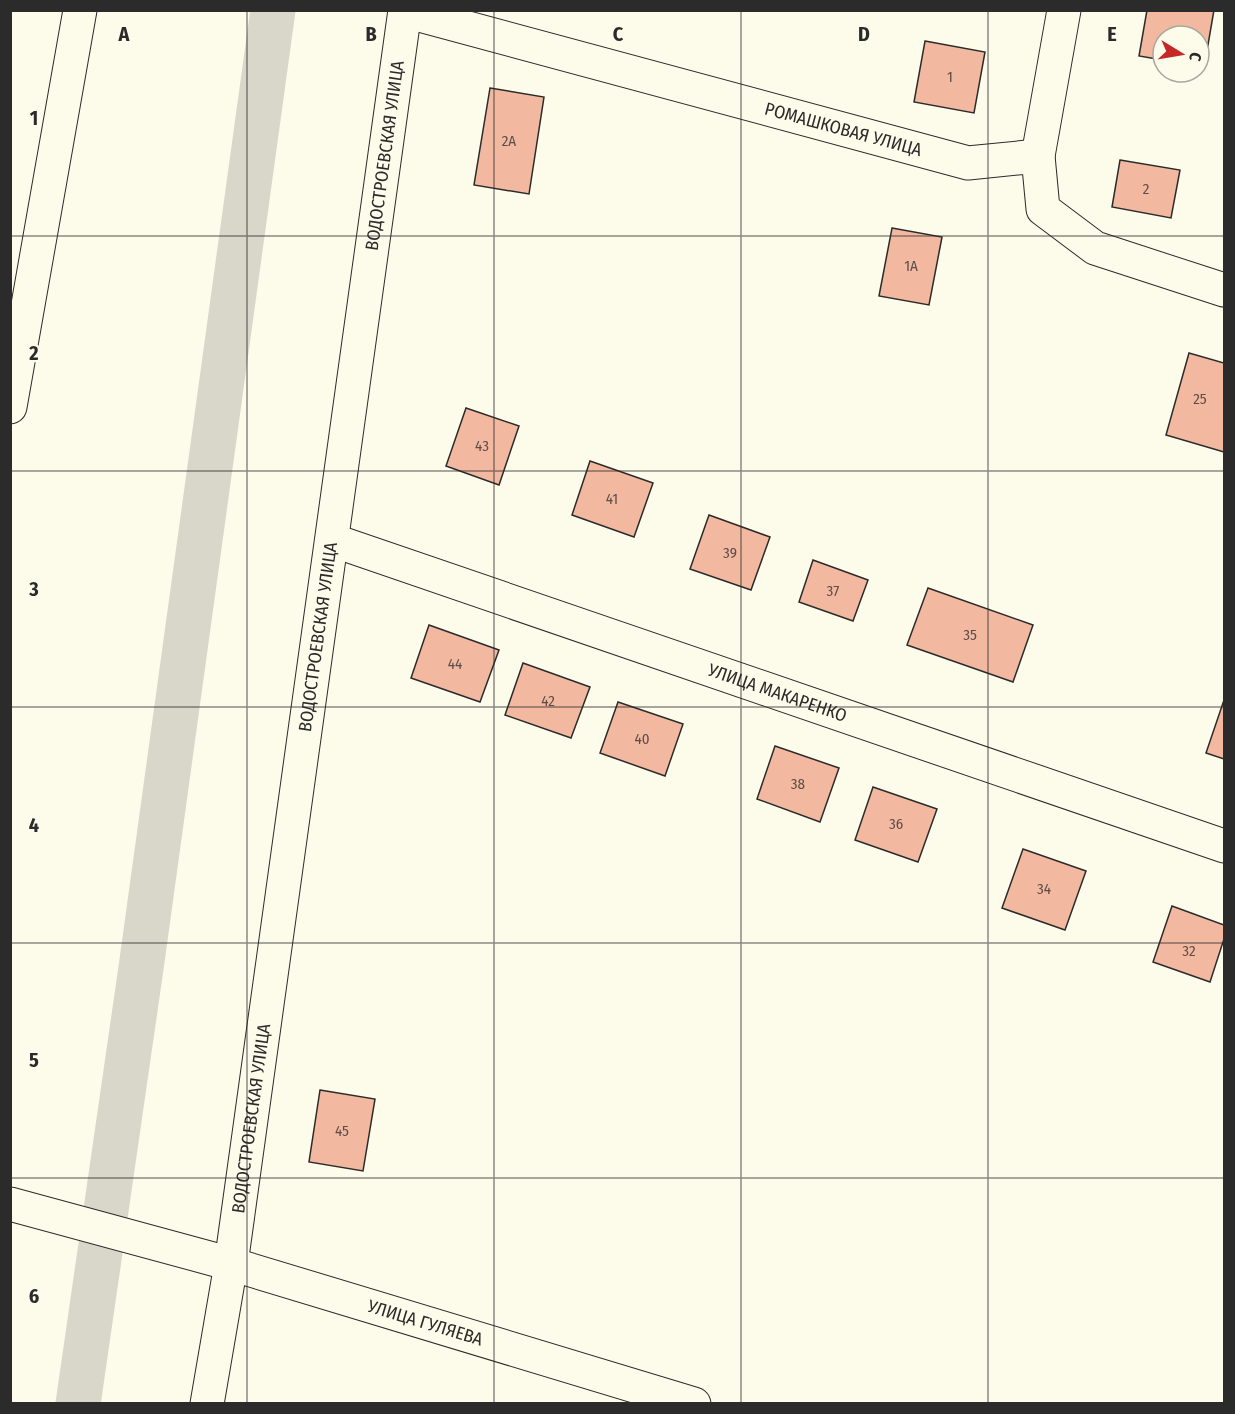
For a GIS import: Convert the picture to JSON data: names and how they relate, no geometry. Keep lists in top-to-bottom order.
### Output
{
  "streets": {
    "street": [
      "РОМАШКОВАЯ УЛИЦА",
      "ВОДОСТРОЕВСКАЯ УЛИЦА",
      "УЛИЦА МАКАРЕНКО",
      "УЛИЦА ГУЛЯЕВА"
    ]
  },
  "crossings": [
    ["РОМАШКОВАЯ УЛИЦА", "ВОДОСТРОЕВСКАЯ УЛИЦА"],
    ["ВОДОСТРОЕВСКАЯ УЛИЦА", "УЛИЦА МАКАРЕНКО"],
    ["ВОДОСТРОЕВСКАЯ УЛИЦА", "УЛИЦА ГУЛЯЕВА"]
  ],
  "house_numbers": [
    "1",
    "2А",
    "2",
    "1А",
    "25",
    "43",
    "41",
    "39",
    "37",
    "35",
    "44",
    "42",
    "40",
    "38",
    "36",
    "34",
    "32",
    "45"
  ],
  "north": "right",
  "grid": {
    "columns": [
      "A",
      "B",
      "C",
      "D",
      "E"
    ],
    "rows": [
      "1",
      "2",
      "3",
      "4",
      "5",
      "6"
    ]
  }
}
